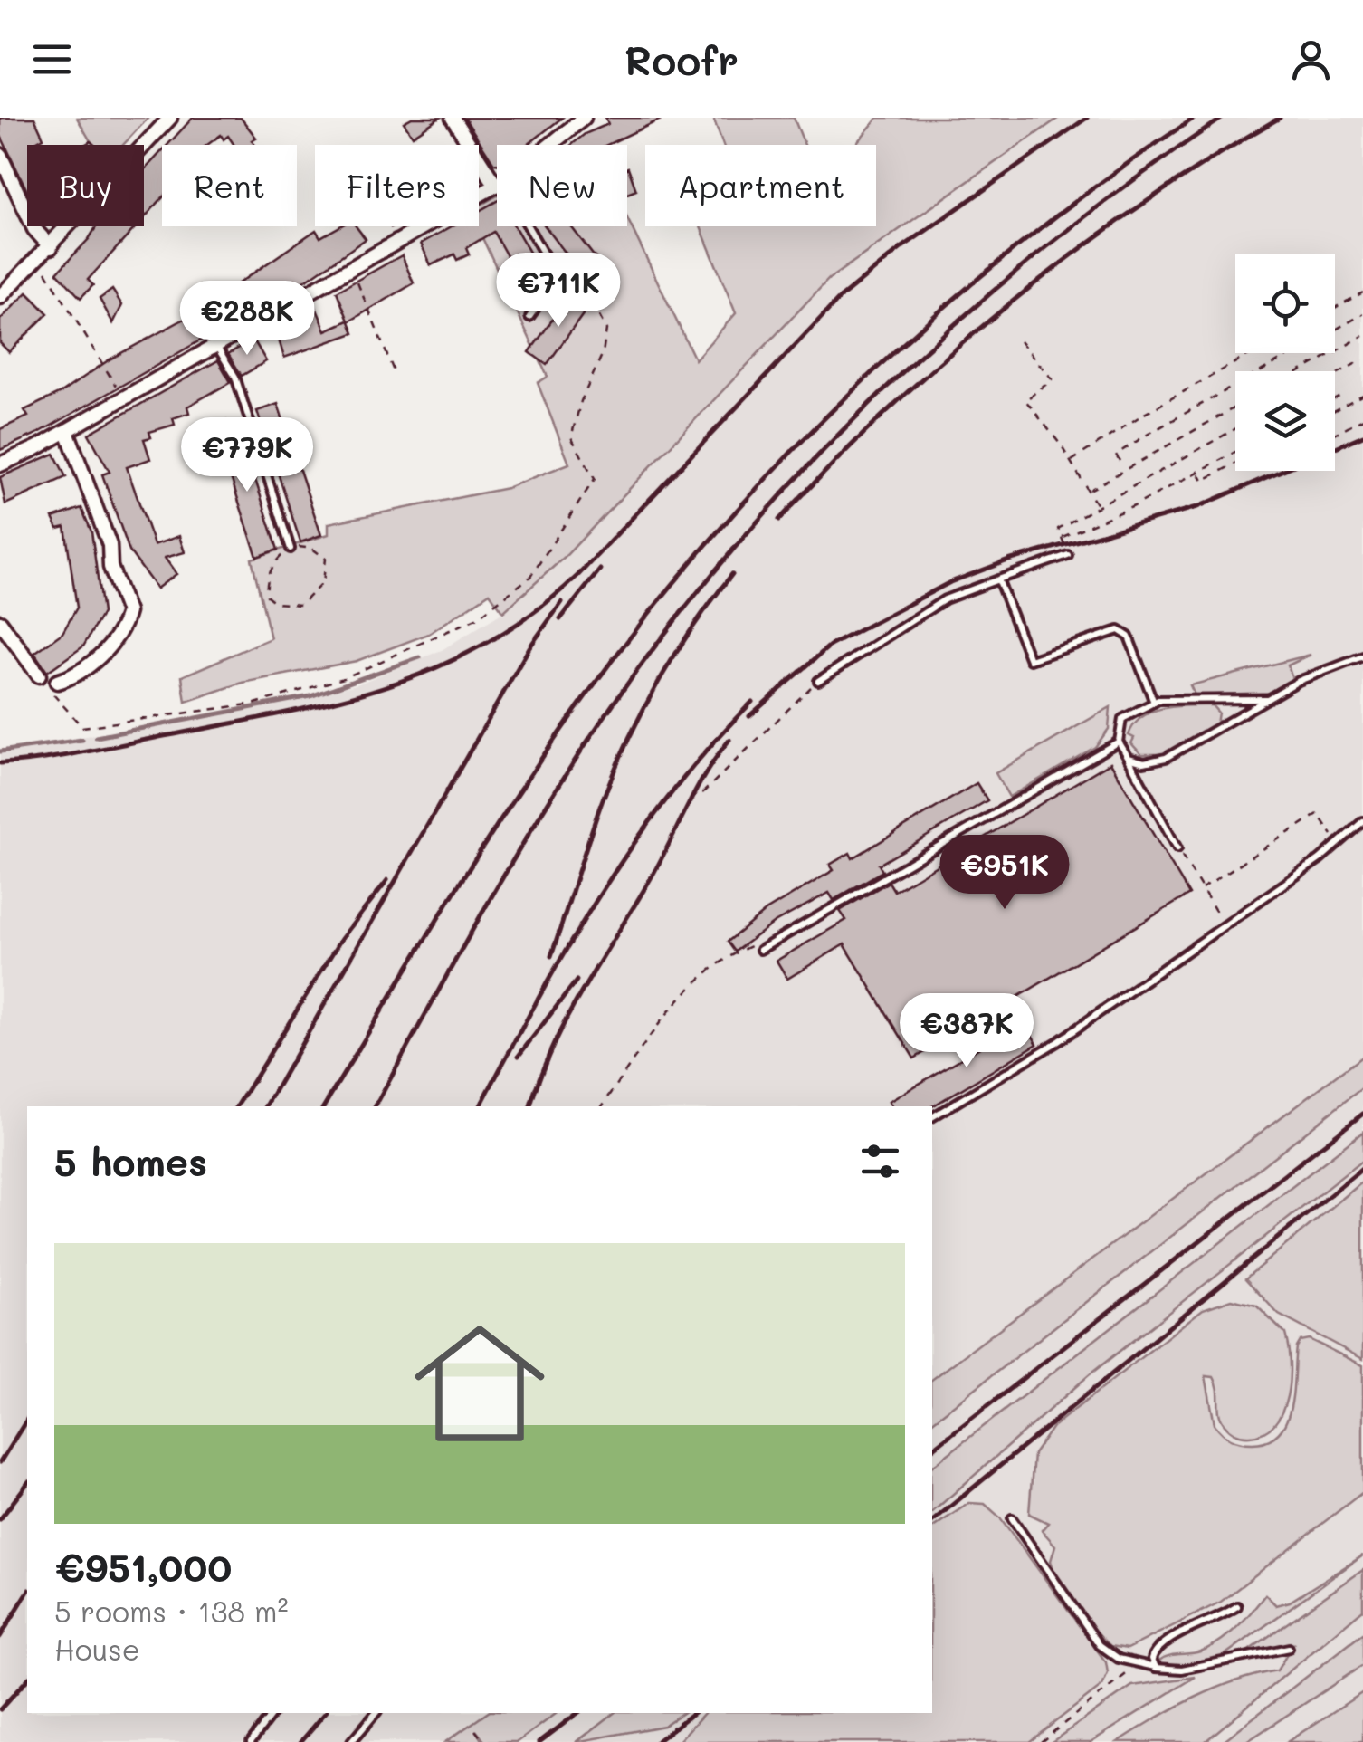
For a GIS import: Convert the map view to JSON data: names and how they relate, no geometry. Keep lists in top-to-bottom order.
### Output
{
  "page": {
    "header": "Roofr",
    "chip": [
      "Buy",
      "Rent",
      "Filters",
      "New",
      "Apartment"
    ],
    "price": [
      "€711K",
      "€288K",
      "€779K",
      "€951K",
      "€387K"
    ],
    "heading": "5 homes",
    "list": [
      {
        "name": "€951,000",
        "note": "5 rooms · 138 m² · House"
      }
    ]
  }
}
